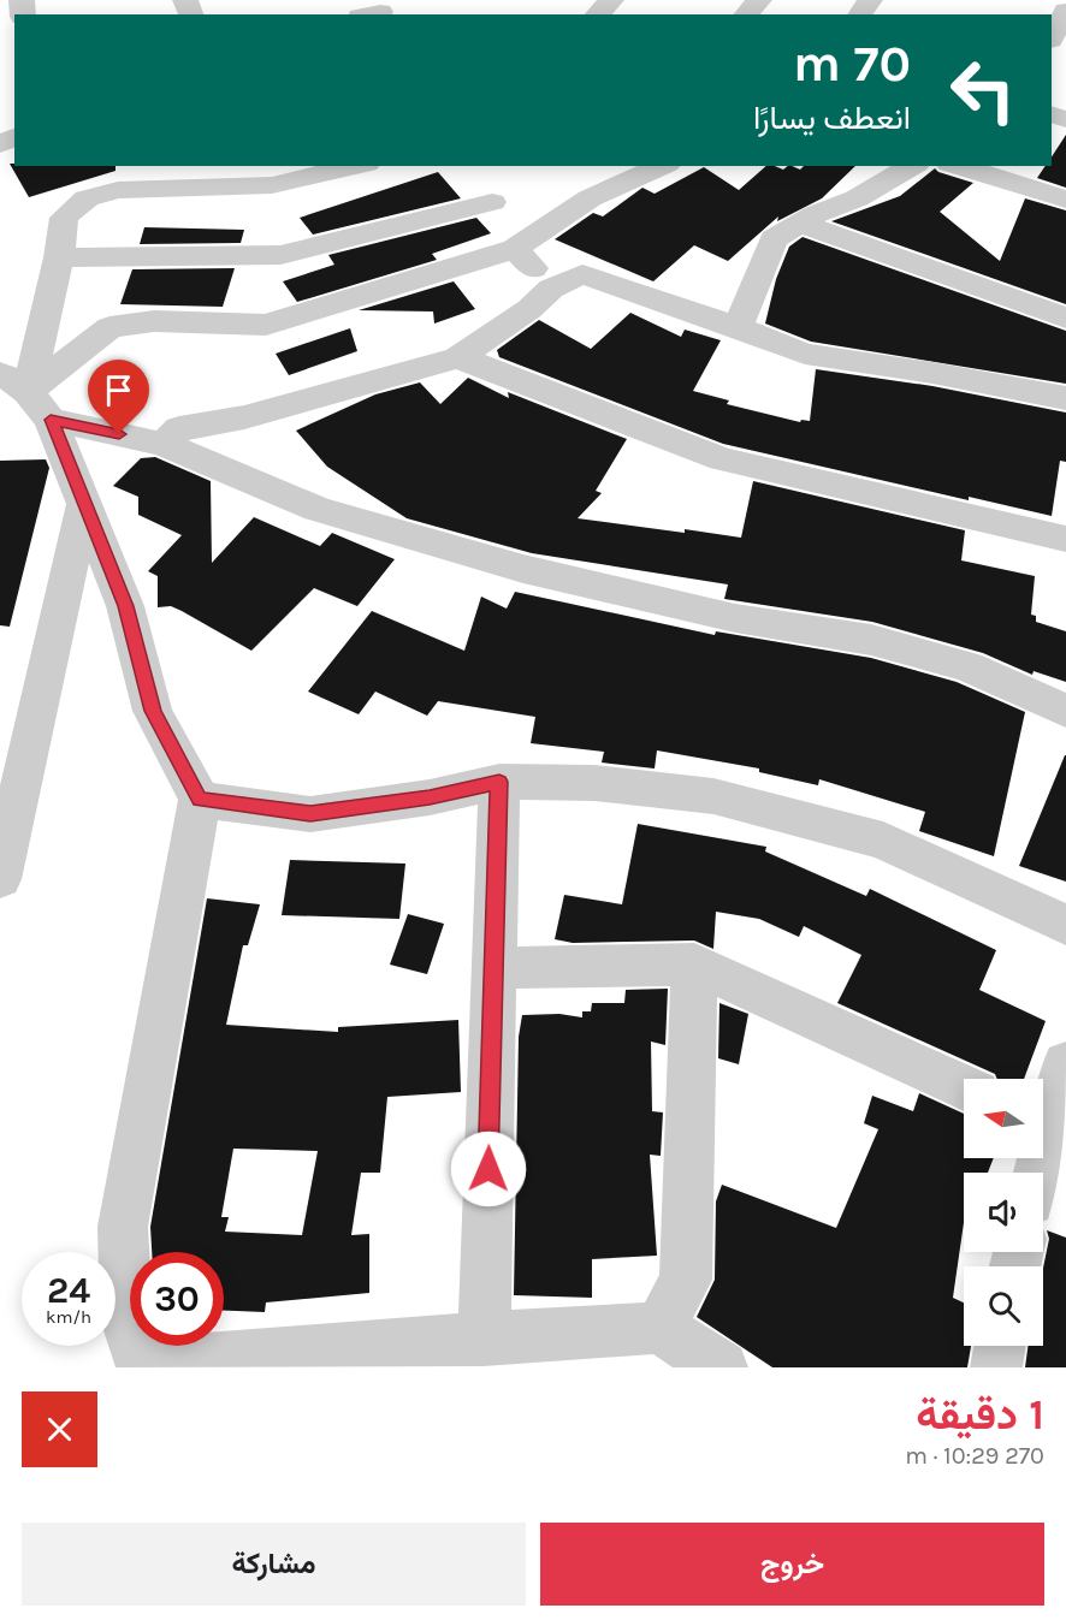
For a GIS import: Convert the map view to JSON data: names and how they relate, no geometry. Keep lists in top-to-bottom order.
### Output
{
  "north": "left",
  "page": {
    "turn": ["70 m", "انعطف يسارًا"],
    "speed": "24 km/h",
    "limit": "30",
    "heading": ["1 دقيقة", "270 m · 10:29"],
    "buttons": ["خروج", "مشاركة"]
  }
}
